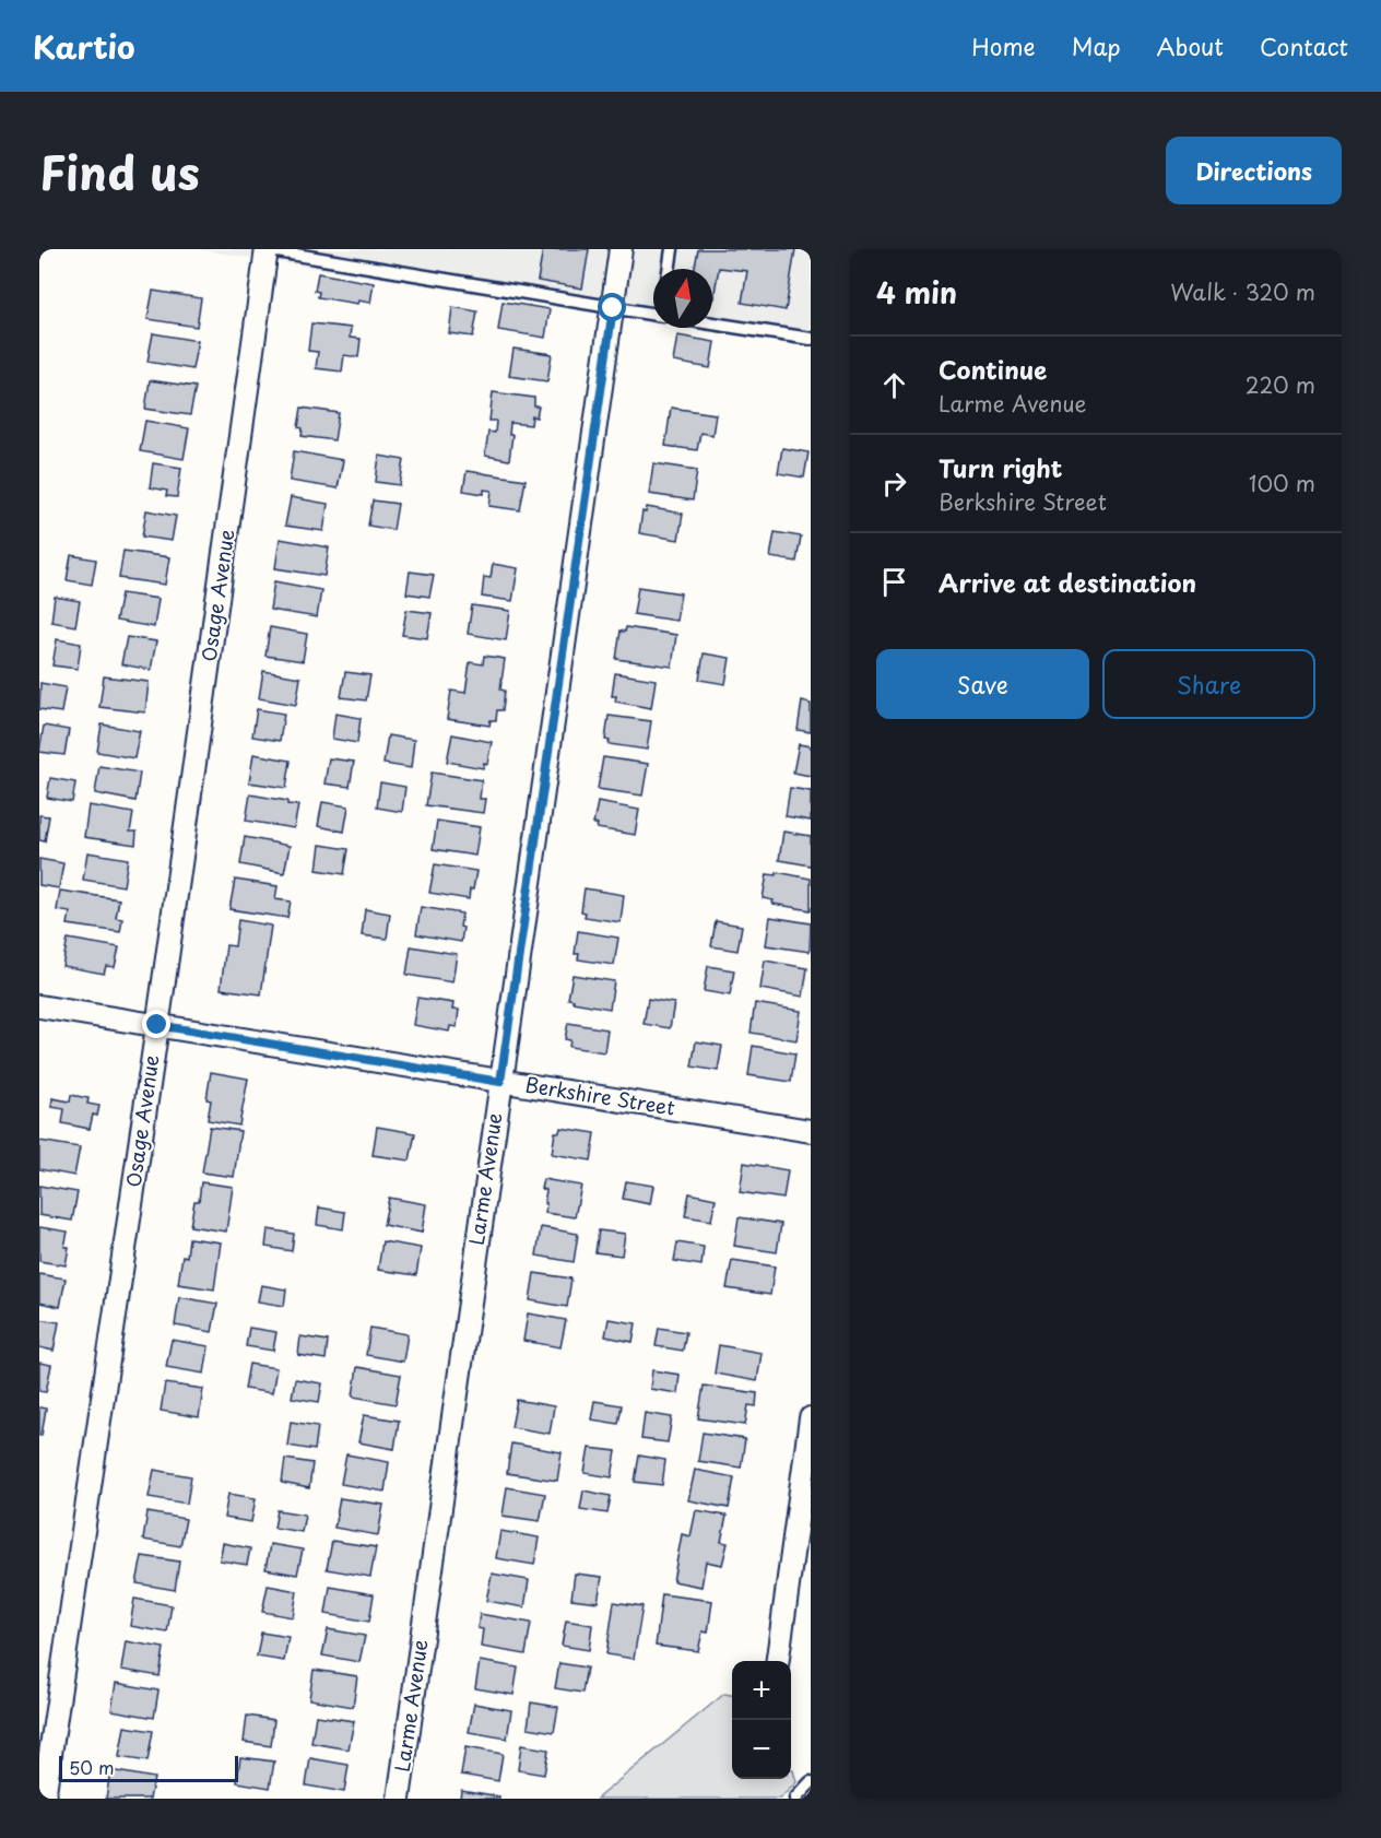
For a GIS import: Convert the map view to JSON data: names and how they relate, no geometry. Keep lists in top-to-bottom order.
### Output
{
  "streets": {
    "street": ["Osage Avenue", "Berkshire Street", "Larme Avenue"]
  },
  "crossings": [
    ["Osage Avenue", "Berkshire Street"],
    ["Berkshire Street", "Larme Avenue"]
  ],
  "scale_bar": "50 m",
  "north": "top",
  "page": {
    "header": "Kartio",
    "nav": [
      "Home",
      "Map",
      "About",
      "Contact"
    ],
    "title": "Find us",
    "buttons": [
      "Directions",
      ["Save", "Share"]
    ],
    "heading": ["4 min", "Walk · 320 m"],
    "list": [
      ["Continue", "Larme Avenue", "220 m"],
      ["Turn right", "Berkshire Street", "100 m"],
      "Arrive at destination"
    ],
    "map_buttons": ["+", "−"],
    "scale": "50 m"
  }
}
